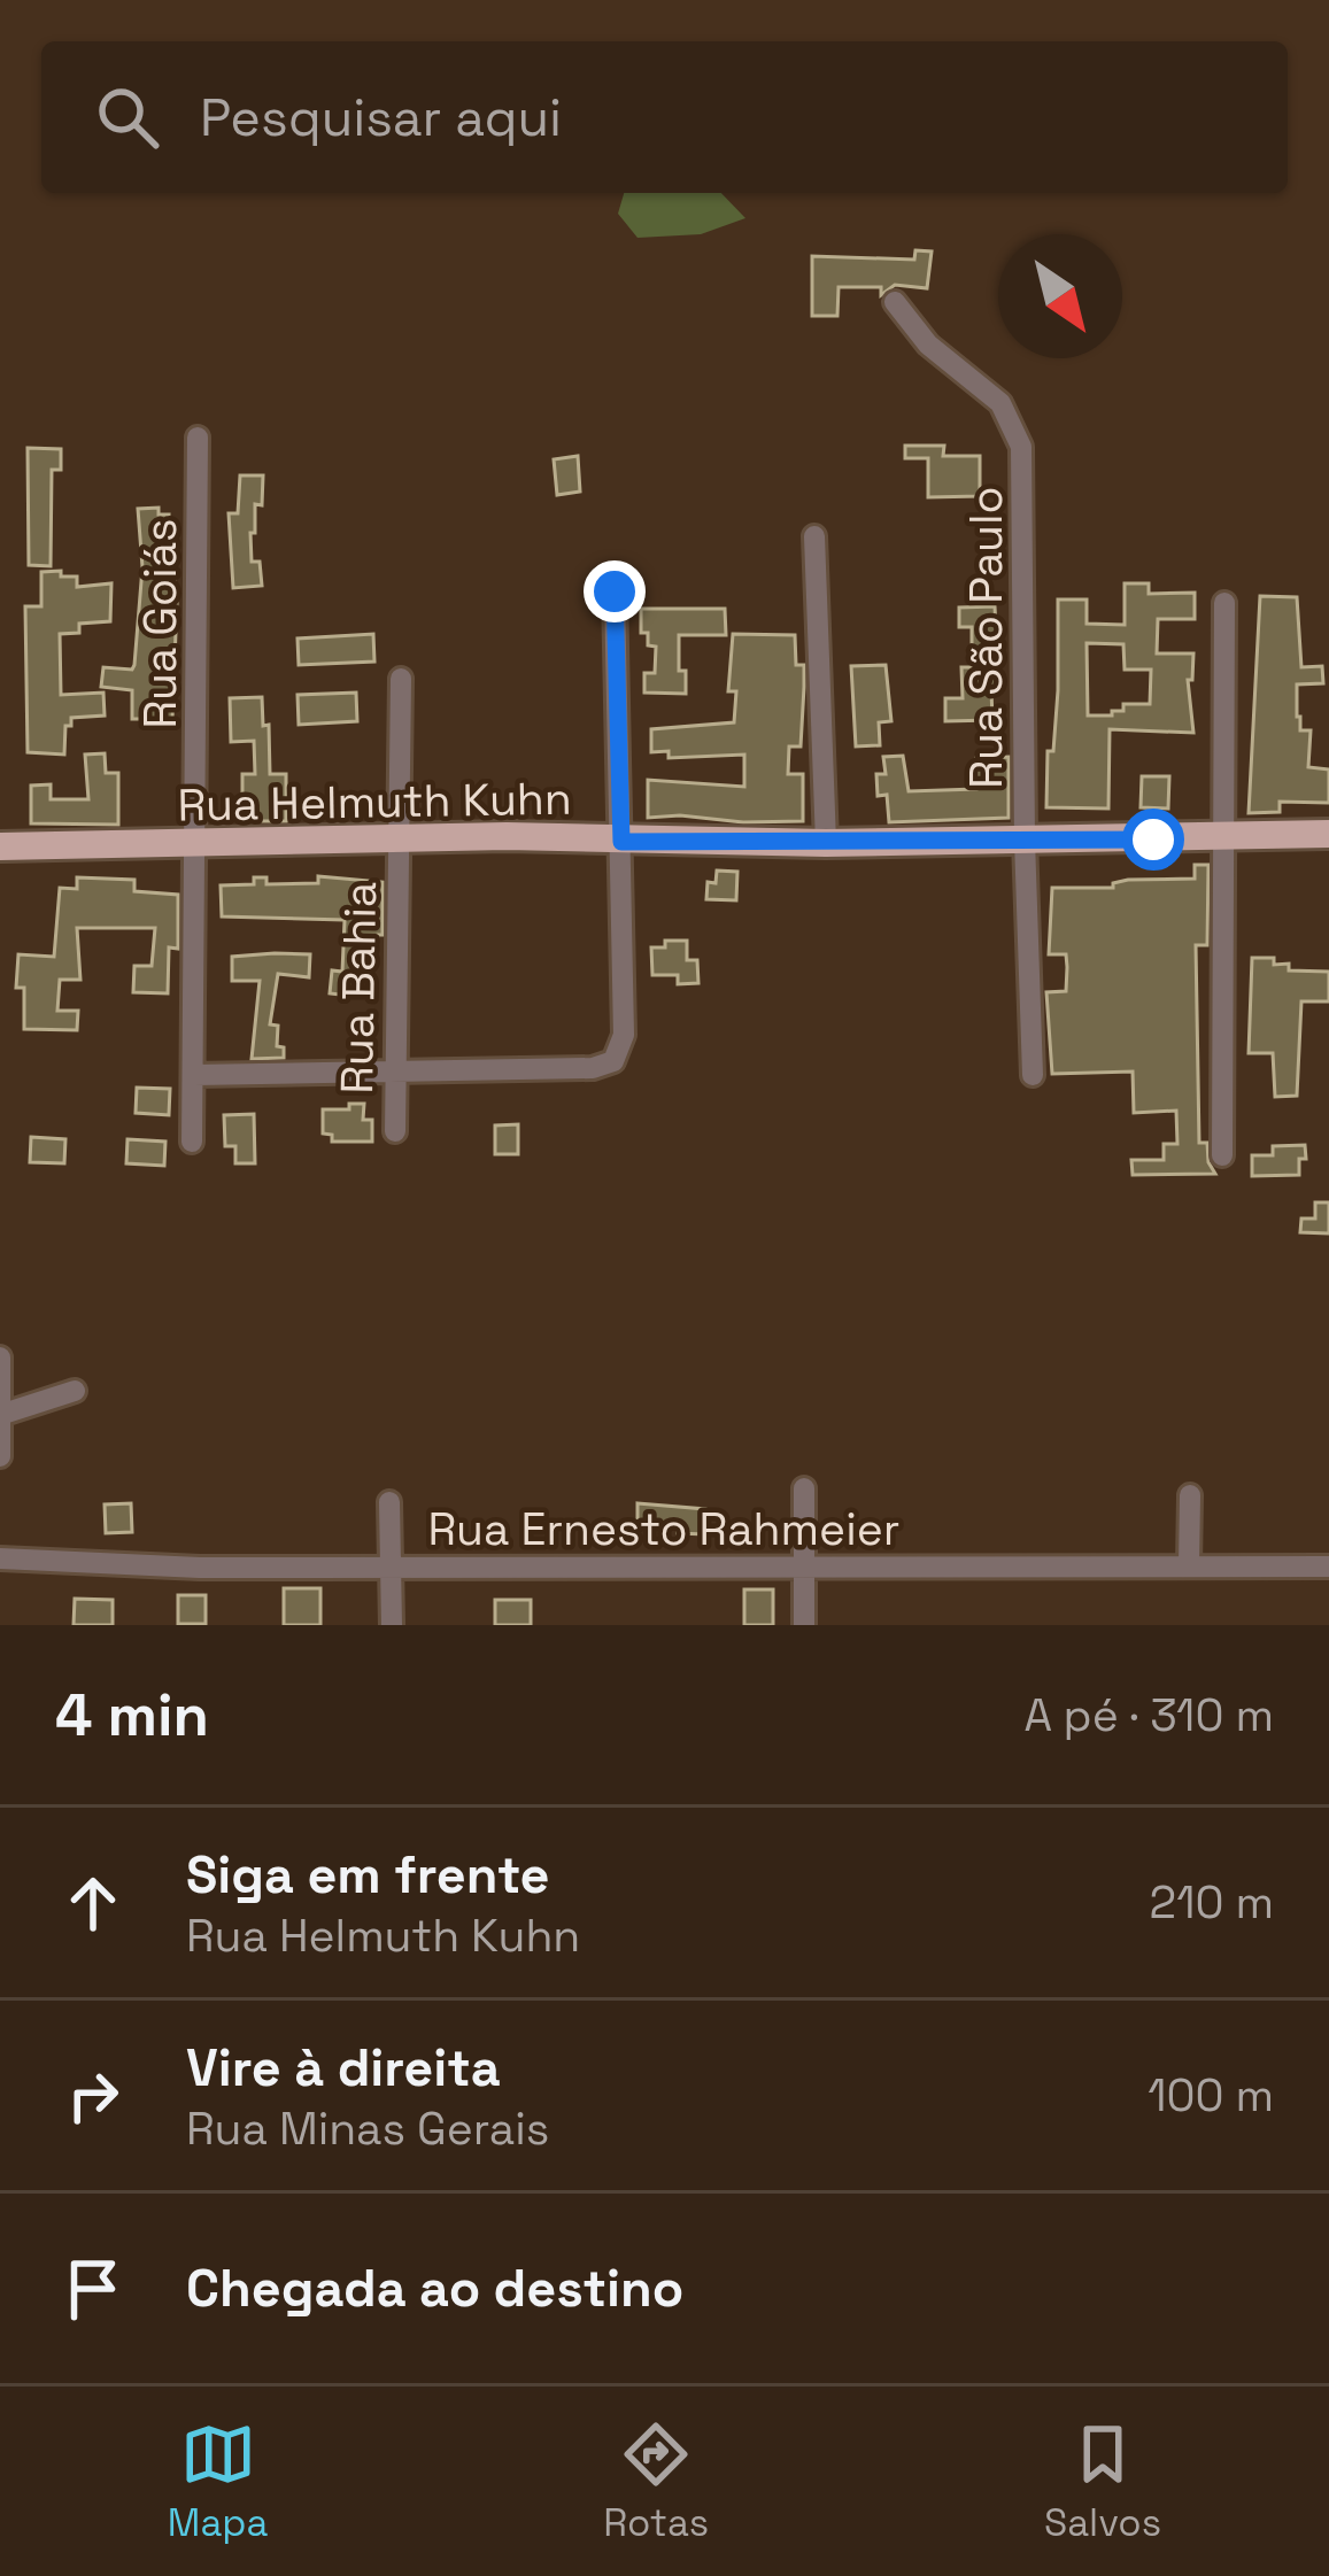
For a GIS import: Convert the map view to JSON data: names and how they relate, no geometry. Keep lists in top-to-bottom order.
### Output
{
  "streets": {
    "main road": ["Rua Helmuth Kuhn"],
    "street": [
      "Rua Goiás",
      "Rua São Paulo",
      "Rua Bahia",
      "Rua Ernesto Rahmeier"
    ]
  },
  "crossings": [
    ["Rua Goiás", "Rua Helmuth Kuhn"],
    ["Rua São Paulo", "Rua Helmuth Kuhn"],
    ["Rua Helmuth Kuhn", "Rua Bahia"]
  ],
  "north": "bottom right",
  "page": {
    "search": "Pesquisar aqui",
    "heading": ["4 min", "A pé · 310 m"],
    "list": [
      ["Siga em frente", "Rua Helmuth Kuhn", "210 m"],
      ["Vire à direita", "Rua Minas Gerais", "100 m"],
      "Chegada ao destino"
    ],
    "nav": ["Mapa", "Rotas", "Salvos"]
  }
}
